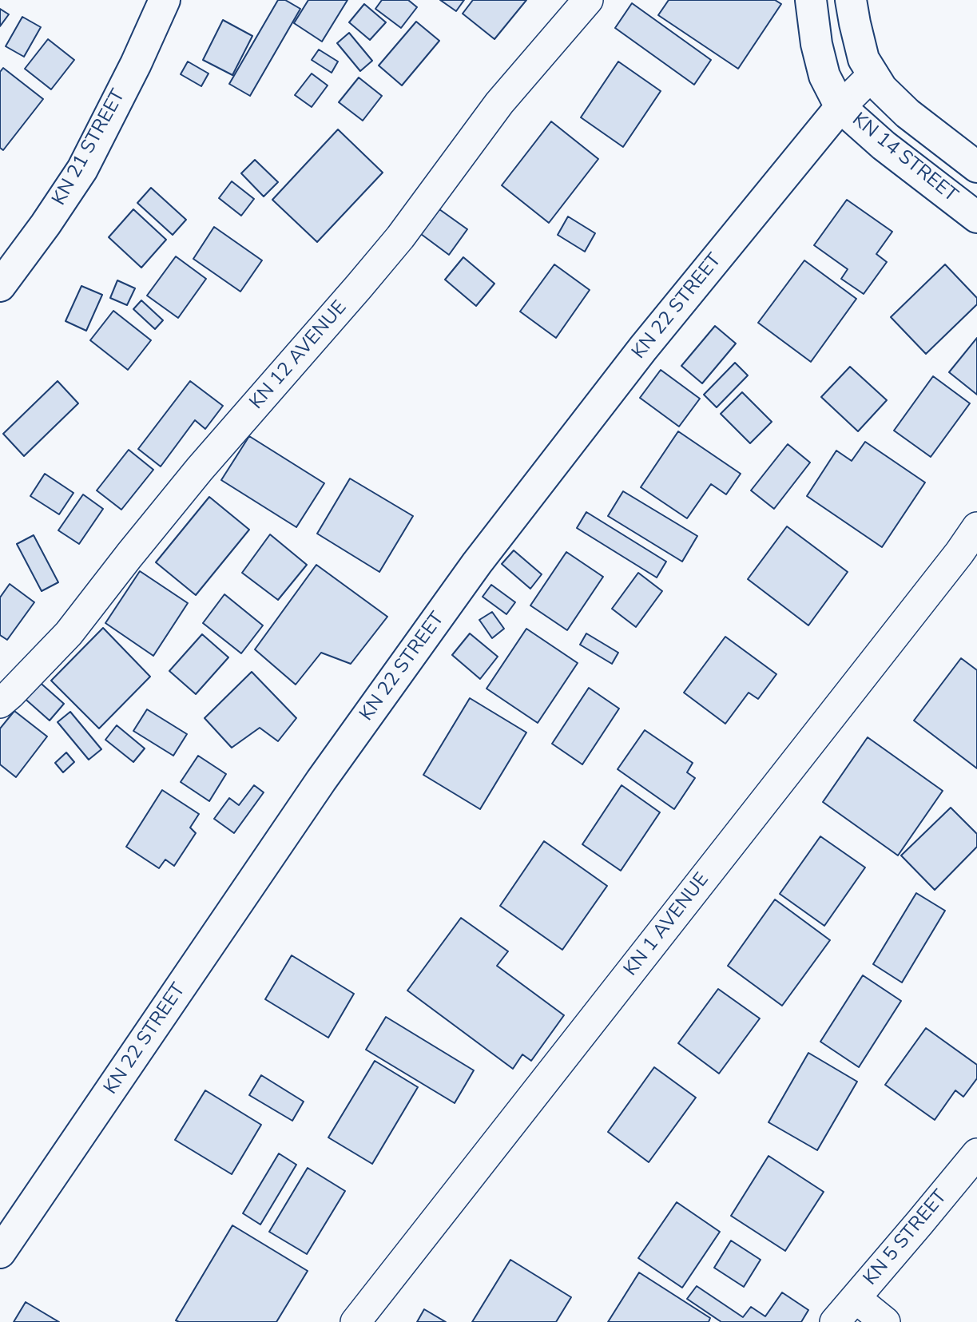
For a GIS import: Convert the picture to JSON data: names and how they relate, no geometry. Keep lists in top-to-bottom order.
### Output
{
  "streets": {
    "street": [
      "KN 21 STREET",
      "KN 14 STREET",
      "KN 22 STREET",
      "KN 12 AVENUE",
      "KN 1 AVENUE",
      "KN 5 STREET"
    ]
  },
  "crossings": [
    ["KN 14 STREET", "KN 22 STREET"]
  ]
}
